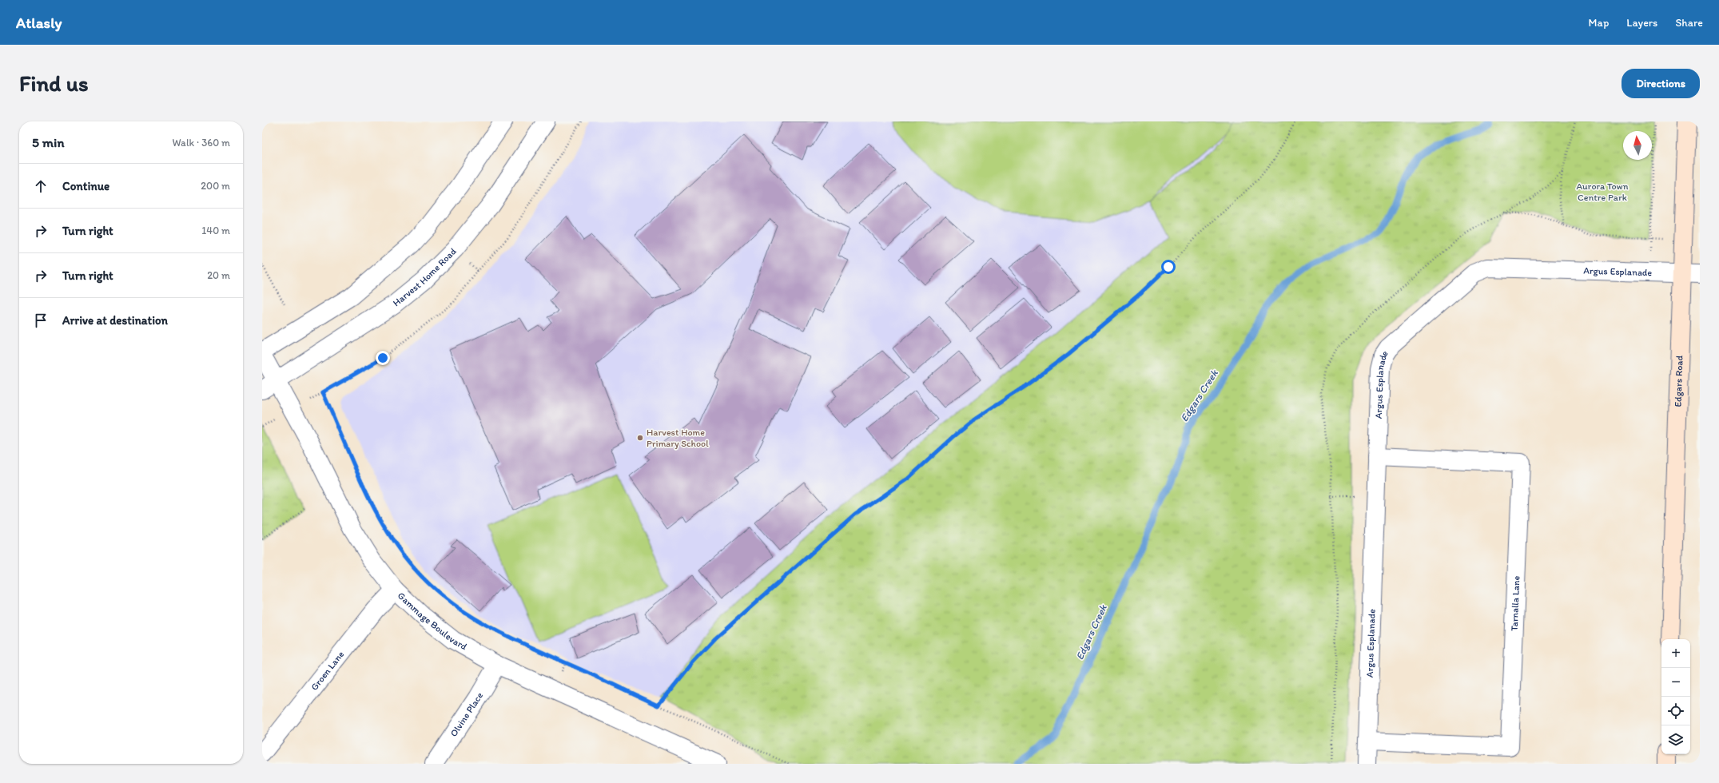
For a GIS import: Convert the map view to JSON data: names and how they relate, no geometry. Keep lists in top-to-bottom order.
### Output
{
  "streets": {
    "main road": ["Edgars Road"],
    "street": [
      "Argus Esplanade",
      "Harvest Home Road",
      "Tarnalla Lane",
      "Gammage Boulevard",
      "Groen Lane",
      "Olvine Place"
    ]
  },
  "crossings": [
    ["Argus Esplanade", "Edgars Road"],
    ["Argus Esplanade", "Tarnalla Lane"],
    ["Harvest Home Road", "Gammage Boulevard"],
    ["Gammage Boulevard", "Groen Lane"],
    ["Gammage Boulevard", "Olvine Place"]
  ],
  "water": ["Edgars Creek"],
  "parks": ["Aurora Town Centre Park"],
  "places": ["Harvest Home Primary School"],
  "north": "top",
  "page": {
    "header": "Atlasly",
    "nav": ["Map", "Layers", "Share"],
    "buttons": "Directions",
    "title": "Find us",
    "heading": ["5 min", "Walk · 360 m"],
    "list": [
      ["Continue", "200 m"],
      ["Turn right", "140 m"],
      ["Turn right", "20 m"],
      "Arrive at destination"
    ],
    "map_buttons": ["+", "−"]
  }
}
